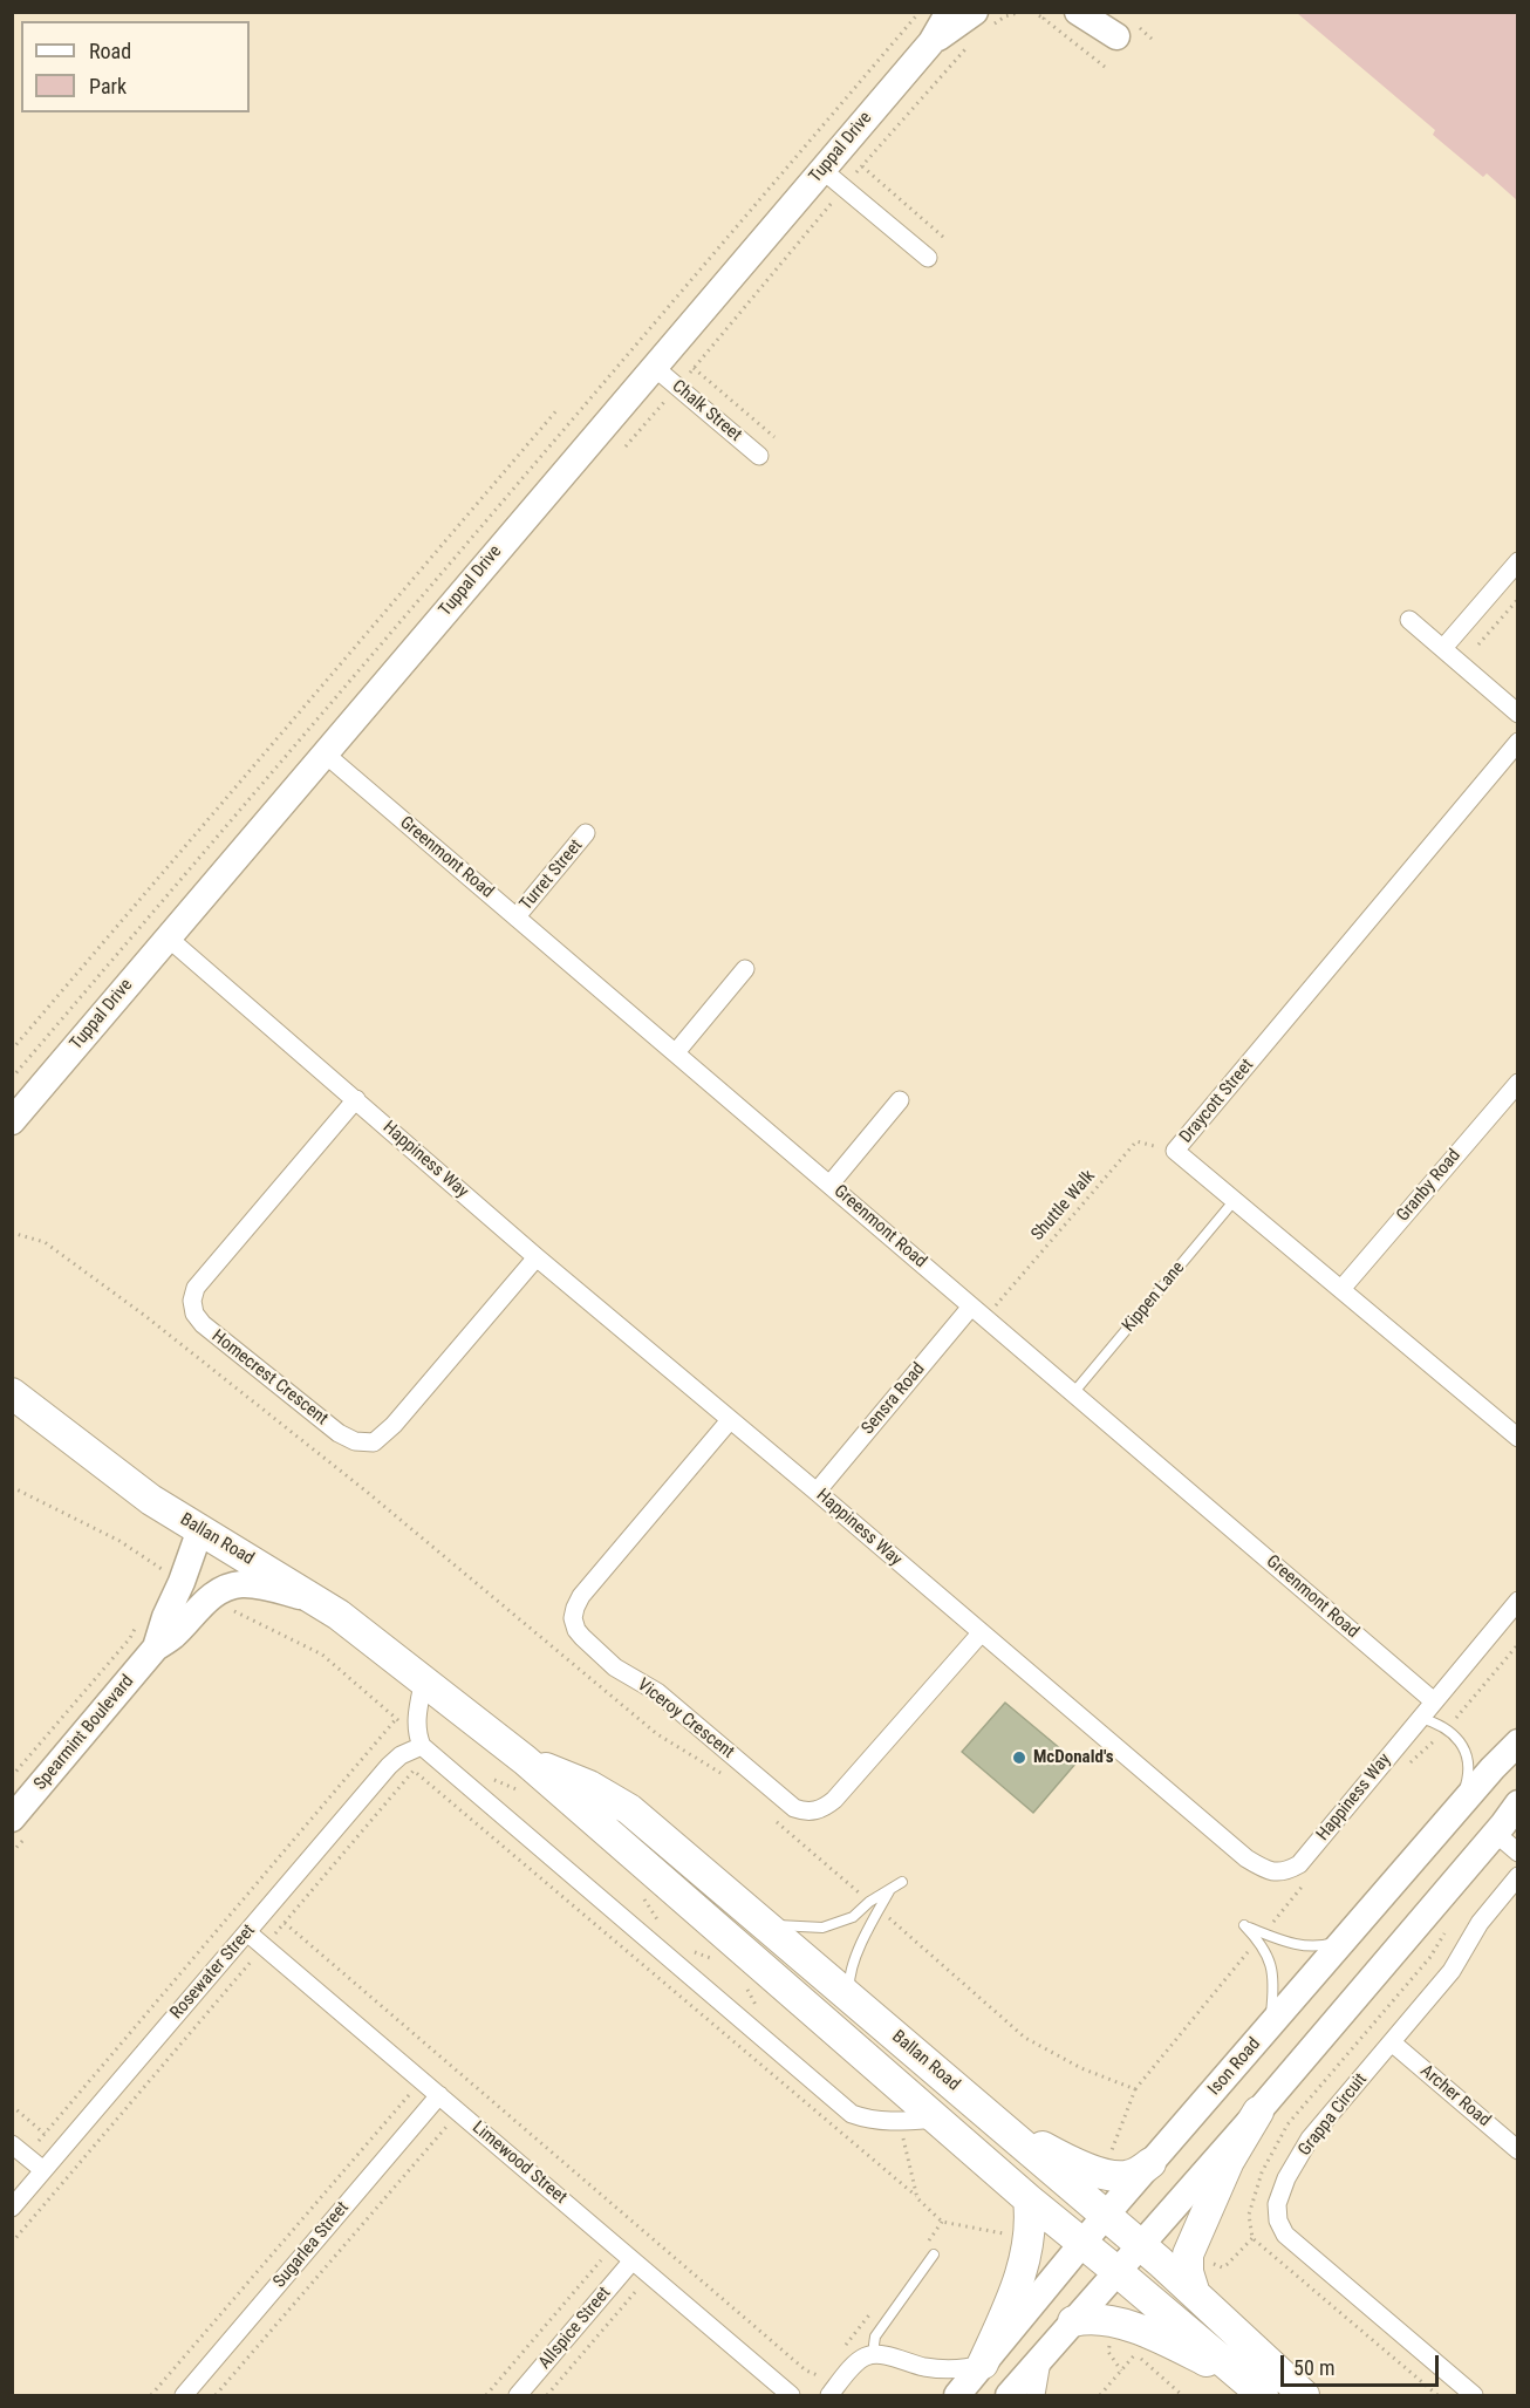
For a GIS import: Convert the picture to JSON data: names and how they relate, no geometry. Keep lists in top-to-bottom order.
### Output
{
  "streets": {
    "main road": ["Ballan Road"],
    "street": [
      "Tuppal Drive",
      "Chalk Street",
      "Greenmont Road",
      "Turret Street",
      "Draycott Street",
      "Happiness Way",
      "Granby Road",
      "Homecrest Crescent",
      "Sensra Road",
      "Viceroy Crescent",
      "Spearmint Boulevard",
      "Rosewater Street",
      "Ison Road",
      "Archer Road",
      "Grappa Circuit",
      "Limewood Street",
      "Sugarlea Street",
      "Allspice Street"
    ],
    "lane": ["Kippen Lane"],
    "path": ["Shuttle Walk"]
  },
  "crossings": [
    ["Tuppal Drive", "Chalk Street"],
    ["Tuppal Drive", "Greenmont Road"],
    ["Tuppal Drive", "Happiness Way"],
    ["Greenmont Road", "Turret Street"],
    ["Greenmont Road", "Happiness Way"],
    ["Greenmont Road", "Shuttle Walk"],
    ["Greenmont Road", "Kippen Lane"],
    ["Greenmont Road", "Sensra Road"],
    ["Draycott Street", "Granby Road"],
    ["Draycott Street", "Shuttle Walk"],
    ["Draycott Street", "Kippen Lane"],
    ["Happiness Way", "Homecrest Crescent"],
    ["Happiness Way", "Sensra Road"],
    ["Happiness Way", "Viceroy Crescent"],
    ["Shuttle Walk", "Sensra Road"],
    ["Ballan Road", "Spearmint Boulevard"],
    ["Ballan Road", "Rosewater Street"],
    ["Ballan Road", "Ison Road"],
    ["Rosewater Street", "Limewood Street"],
    ["Archer Road", "Grappa Circuit"],
    ["Limewood Street", "Sugarlea Street"],
    ["Limewood Street", "Allspice Street"]
  ],
  "places": ["McDonald's"],
  "legend": ["Road", "Park"],
  "scale_bar": "50 m"
}
